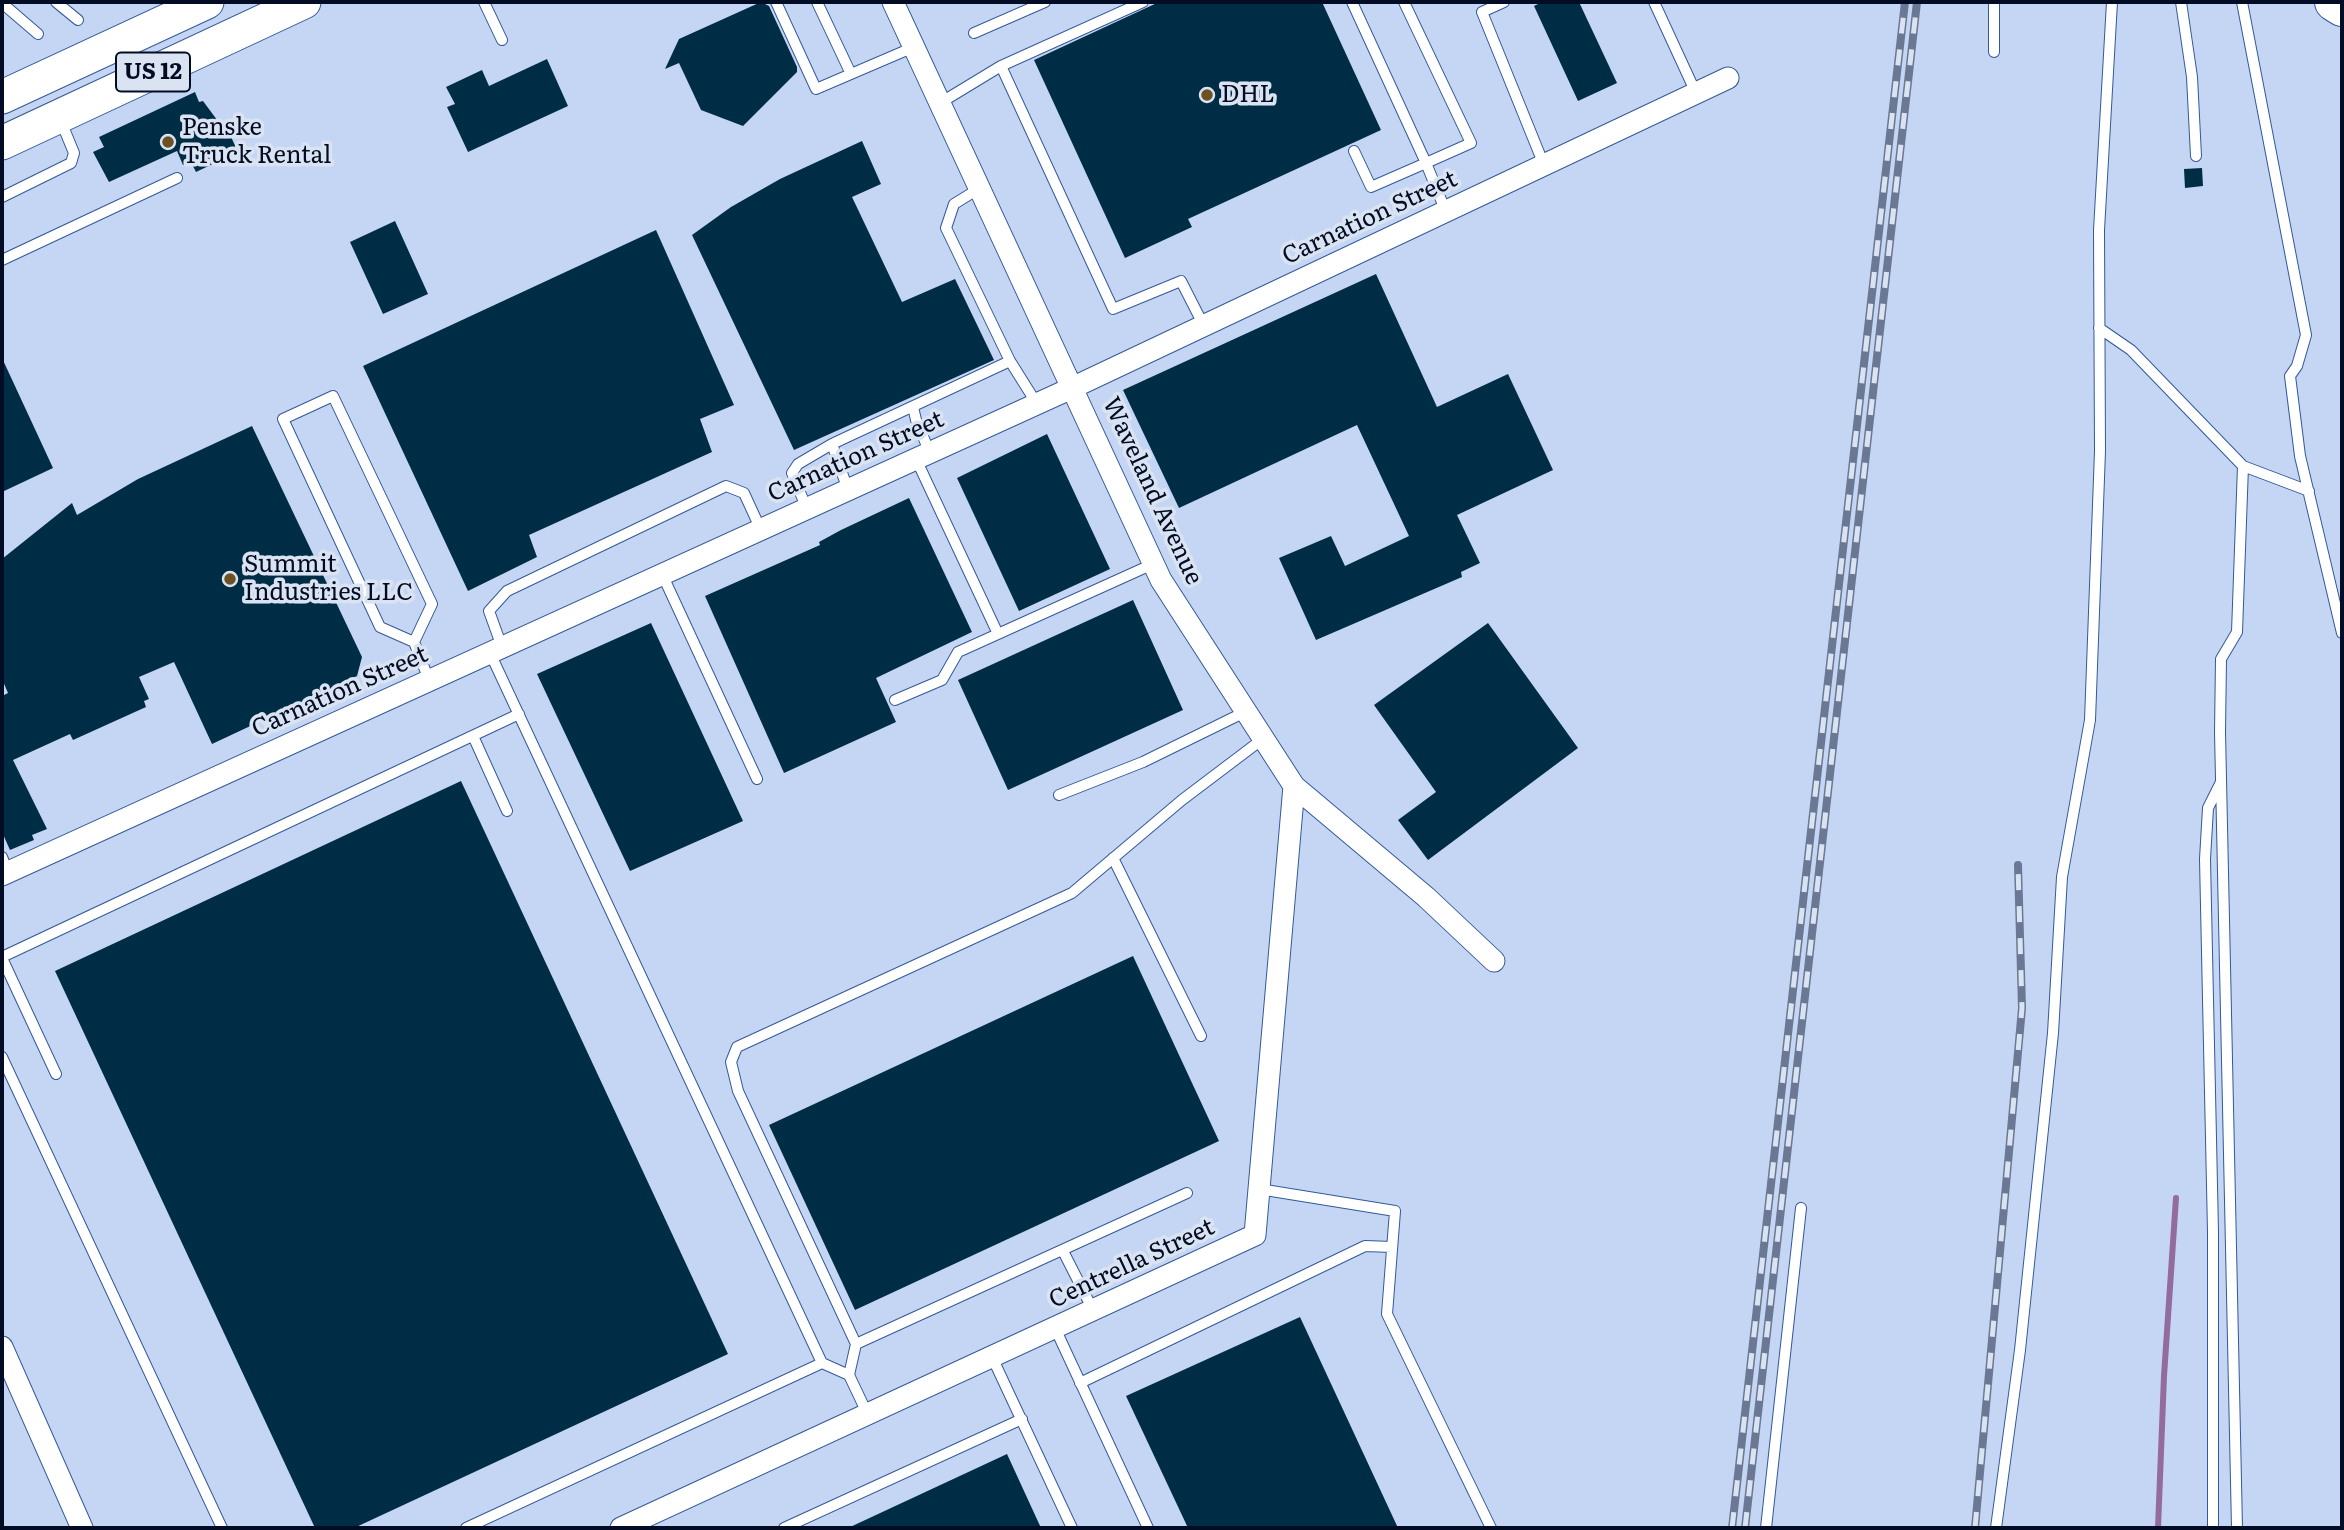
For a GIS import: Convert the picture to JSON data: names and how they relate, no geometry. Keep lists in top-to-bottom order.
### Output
{
  "streets": {
    "main road": ["US 12"],
    "street": ["Carnation Street", "Waveland Avenue", "Centrella Street"]
  },
  "crossings": [
    ["Carnation Street", "Waveland Avenue"],
    ["Waveland Avenue", "Centrella Street"]
  ],
  "places": ["DHL", "Penske Truck Rental", "Summit Industries LLC"]
}
